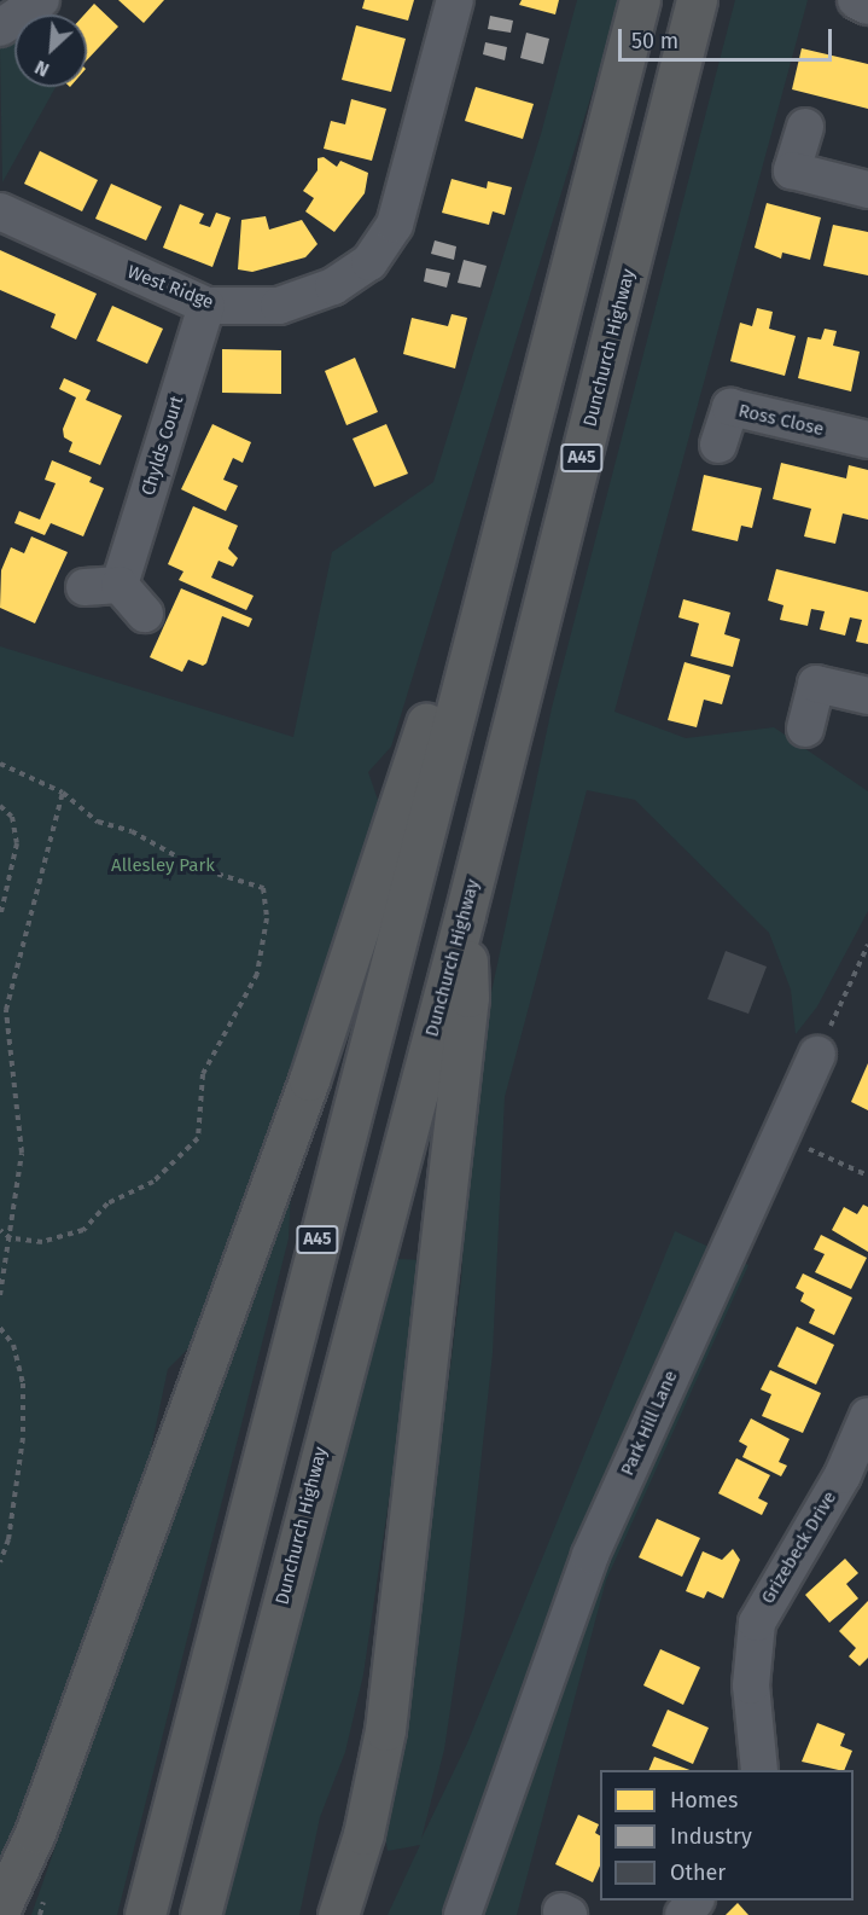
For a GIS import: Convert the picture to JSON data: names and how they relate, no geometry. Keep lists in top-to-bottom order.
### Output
{
  "streets": {
    "highway": ["Dunchurch Highway", "A45"],
    "street": [
      "West Ridge",
      "Ross Close",
      "Chylds Court",
      "Park Hill Lane",
      "Grizebeck Drive"
    ]
  },
  "crossings": [
    ["West Ridge", "Chylds Court"]
  ],
  "parks": ["Allesley Park"],
  "legend": ["Homes", "Industry", "Other"],
  "scale_bar": "50 m",
  "north": "bottom left"
}
